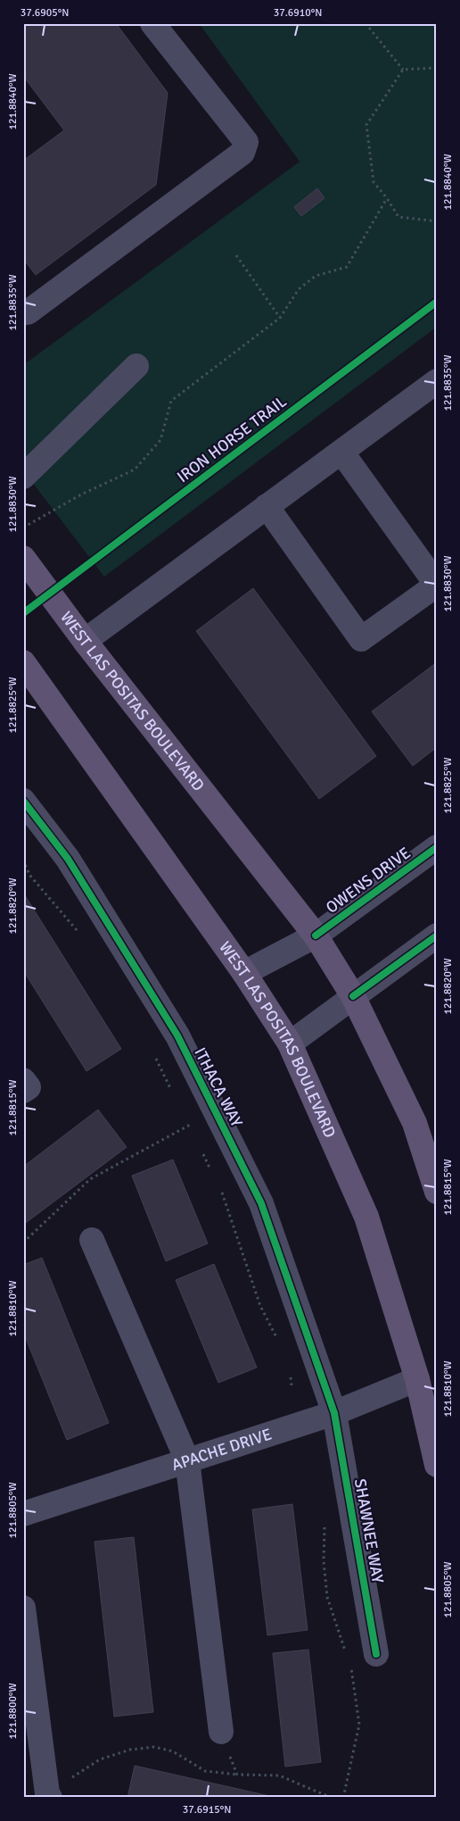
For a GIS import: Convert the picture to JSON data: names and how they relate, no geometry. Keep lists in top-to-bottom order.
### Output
{
  "streets": {
    "main road": ["WEST LAS POSITAS BOULEVARD"],
    "street": [
      "OWENS DRIVE",
      "ITHACA WAY",
      "APACHE DRIVE",
      "SHAWNEE WAY"
    ],
    "cycle path": ["IRON HORSE TRAIL"]
  },
  "crossings": [
    ["WEST LAS POSITAS BOULEVARD", "OWENS DRIVE"],
    ["WEST LAS POSITAS BOULEVARD", "APACHE DRIVE"],
    ["ITHACA WAY", "APACHE DRIVE"],
    ["ITHACA WAY", "SHAWNEE WAY"],
    ["APACHE DRIVE", "SHAWNEE WAY"]
  ],
  "coordinates": [
    "37.6905°N",
    "37.6910°N",
    "121.8840°W",
    "121.8835°W",
    "121.8830°W",
    "121.8825°W",
    "121.8820°W",
    "121.8815°W",
    "121.8810°W",
    "121.8805°W",
    "121.8800°W",
    "37.6915°N"
  ]
}
